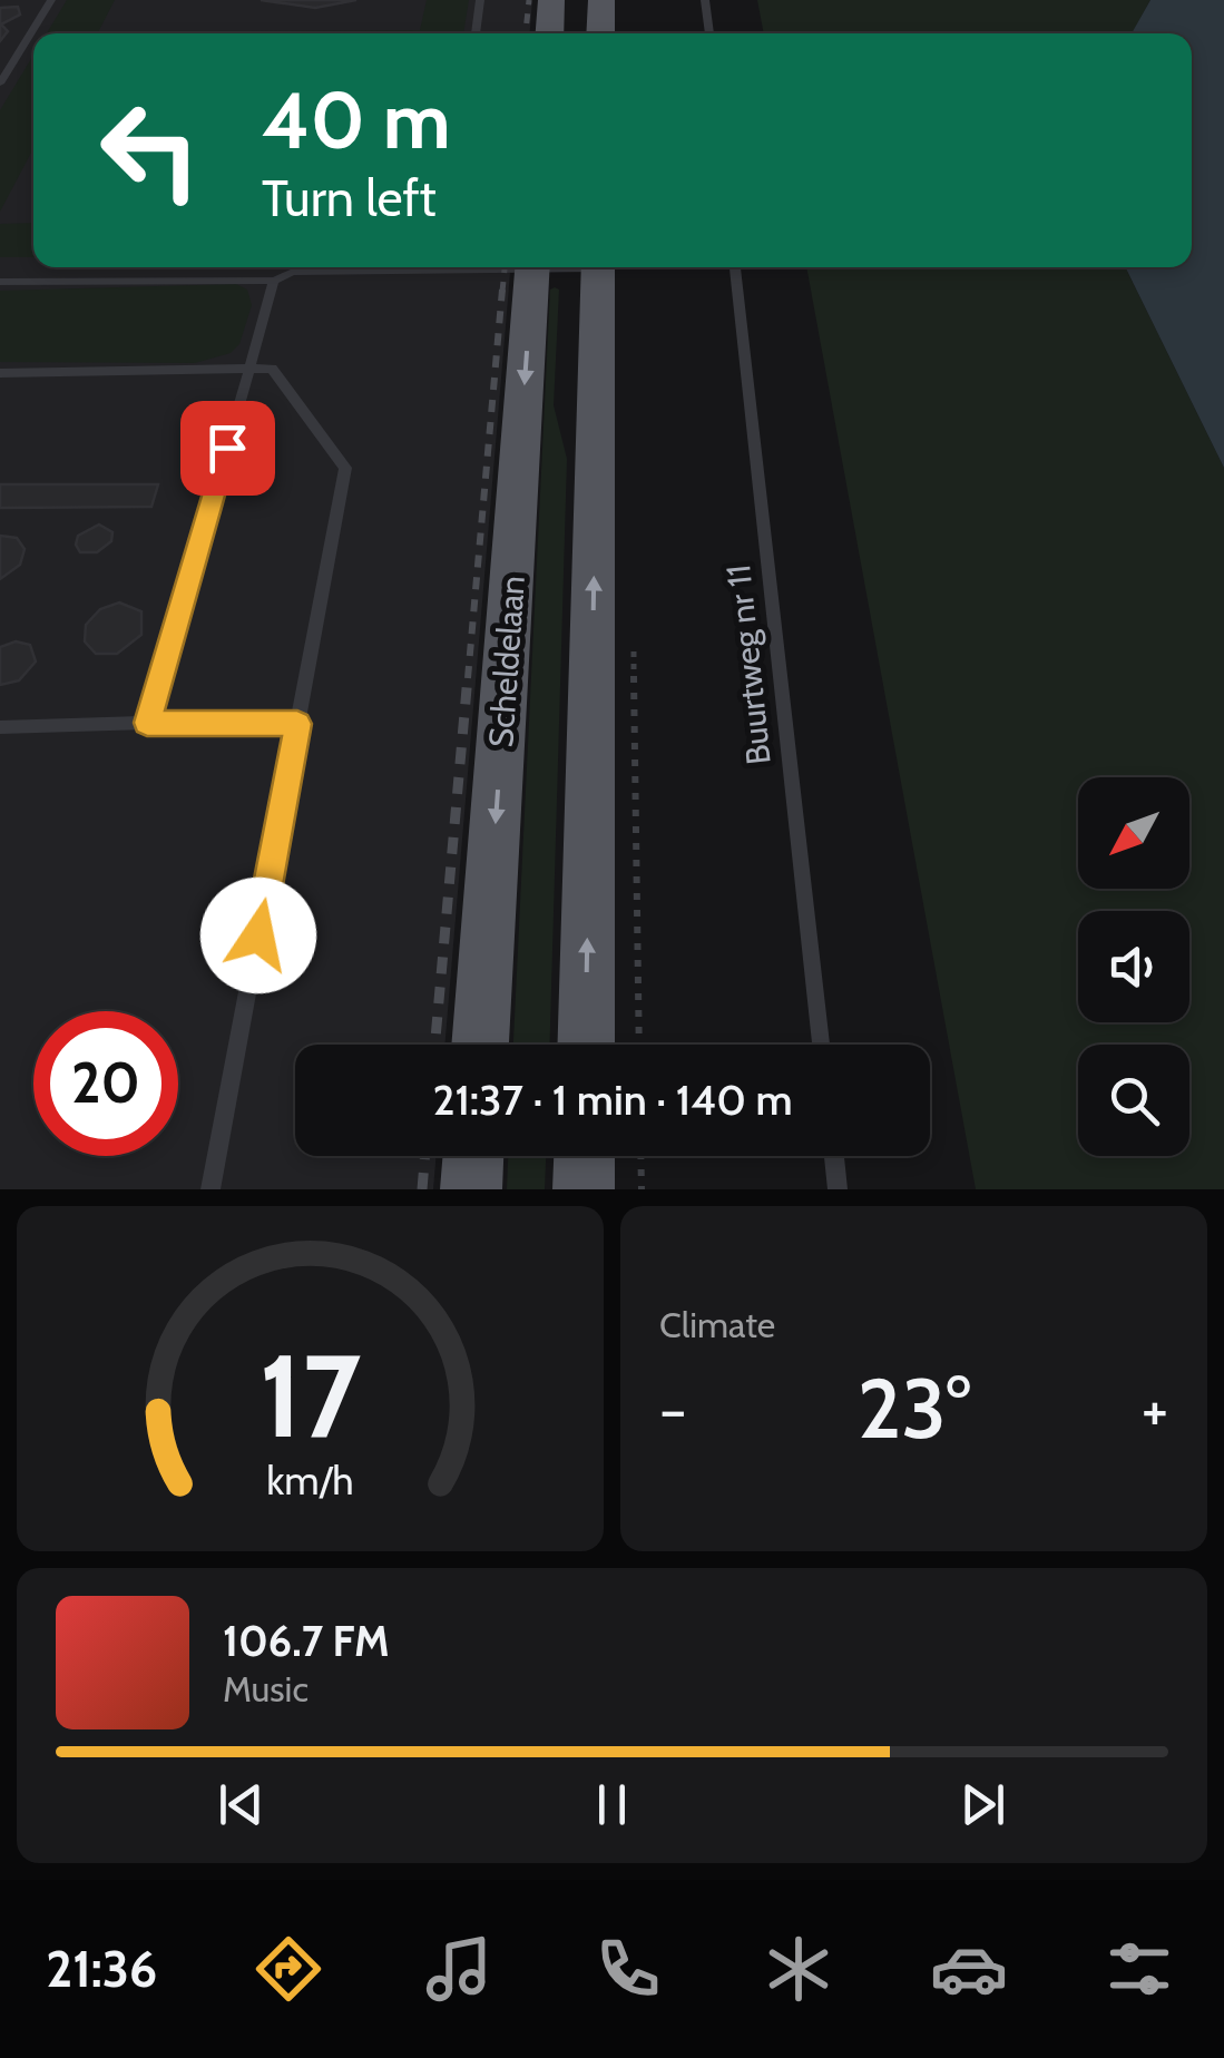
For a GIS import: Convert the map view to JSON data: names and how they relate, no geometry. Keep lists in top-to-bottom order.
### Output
{
  "streets": {
    "main road": ["Scheldelaan"],
    "lane": ["Buurtweg nr 11"]
  },
  "north": "bottom left",
  "page": {
    "turn": ["40 m", "Turn left"],
    "limit": "20",
    "trip": "21:37 · 1 min · 140 m",
    "tile": "Climate",
    "heat": ["−", "23°", "+"],
    "song": ["106.7 FM", "Music"],
    "tabs": "21:36",
    "gauge": ["17", "km/h"]
  }
}
